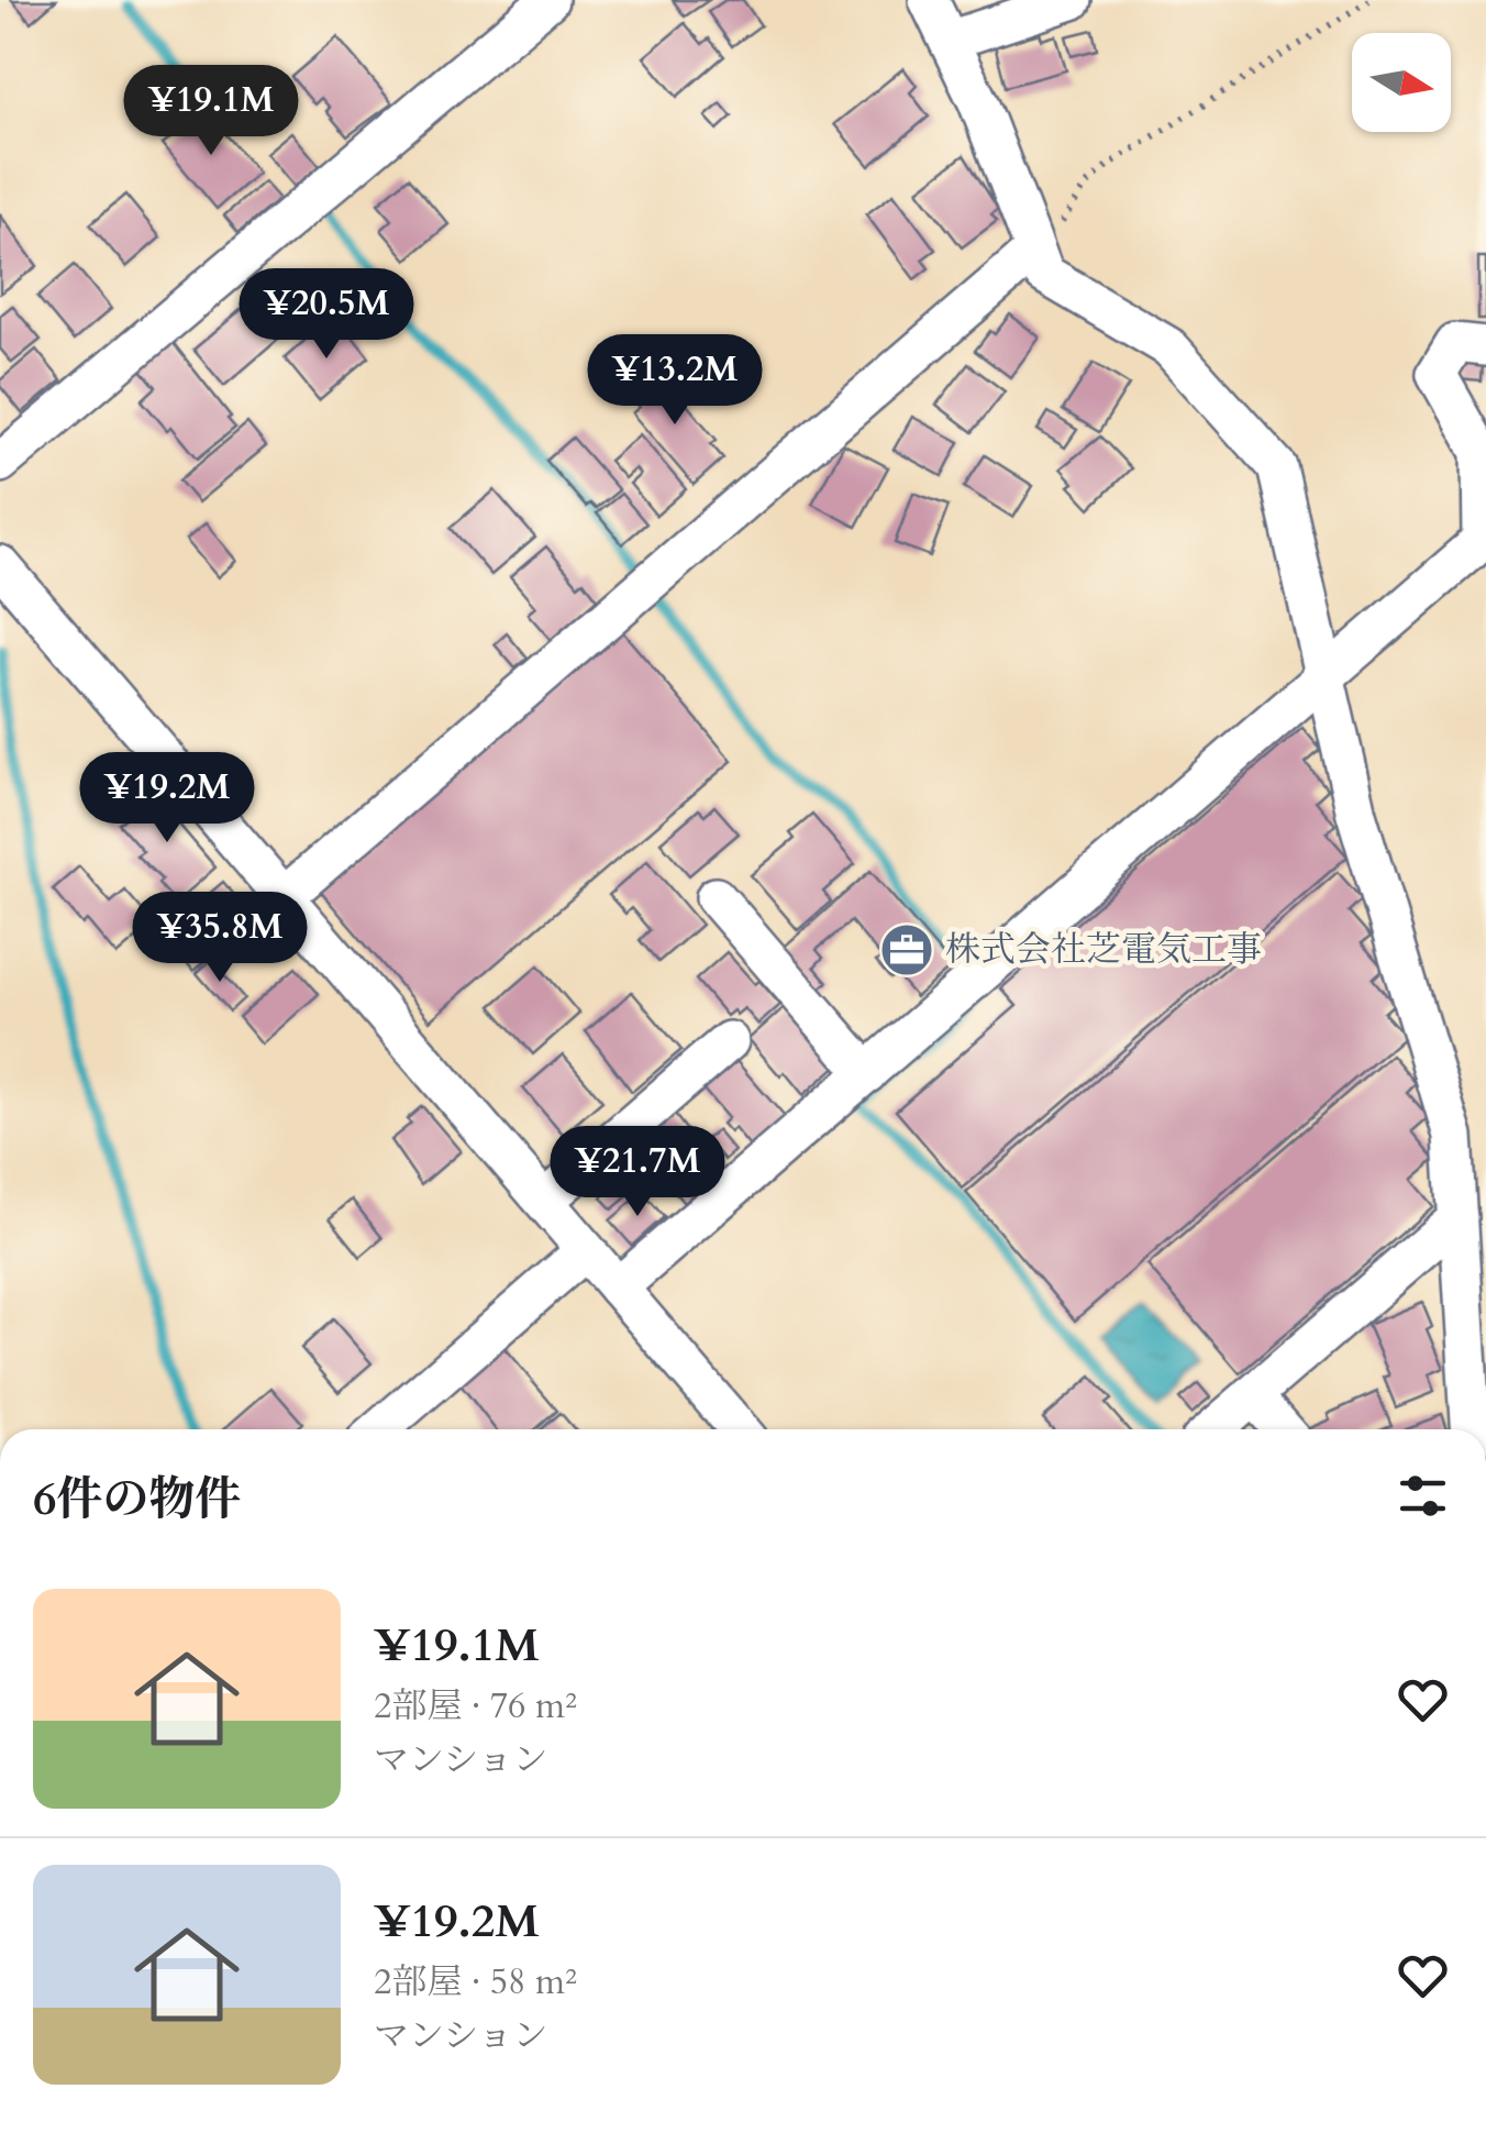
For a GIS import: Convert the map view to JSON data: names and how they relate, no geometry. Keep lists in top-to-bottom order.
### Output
{
  "places": {
    "office": ["株式会社芝電気工事"]
  },
  "north": "right",
  "page": {
    "price": [
      "¥19.1M",
      "¥20.5M",
      "¥13.2M",
      "¥19.2M",
      "¥35.8M",
      "¥21.7M"
    ],
    "heading": "6件の物件",
    "list": [
      {
        "name": "¥19.1M",
        "note": "2部屋 · 76 m² · マンション"
      },
      {
        "name": "¥19.2M",
        "note": "2部屋 · 58 m² · マンション"
      }
    ]
  }
}
